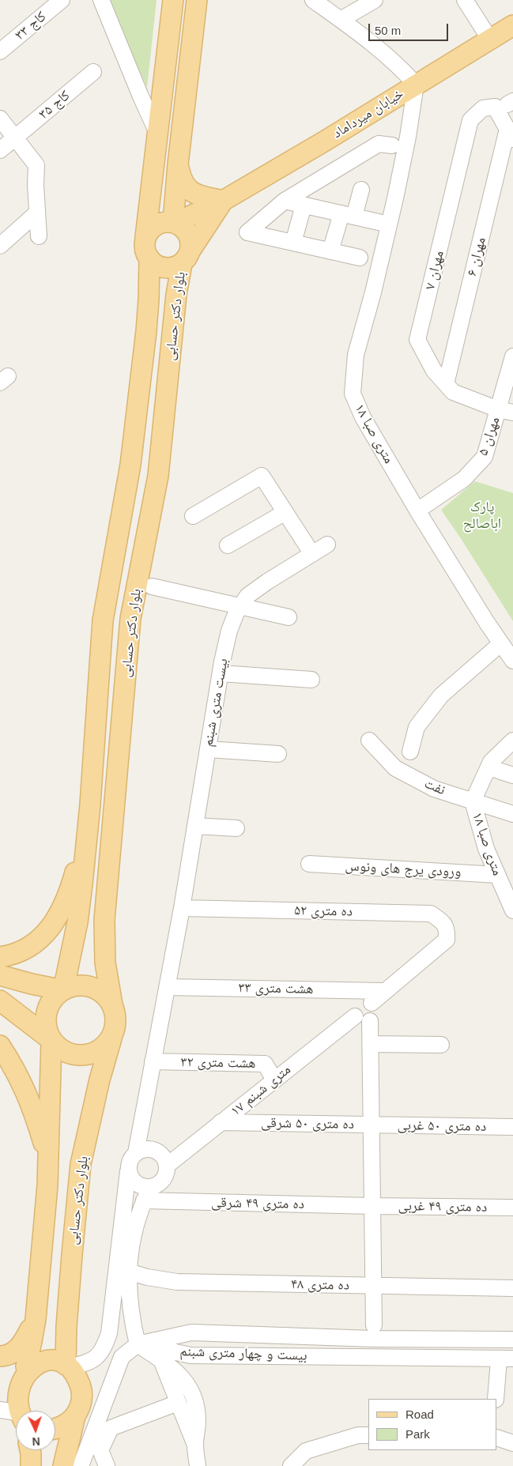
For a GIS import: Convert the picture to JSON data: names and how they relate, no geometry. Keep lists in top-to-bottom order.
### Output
{
  "streets": {
    "main road": ["خیابان میرداماد", "بلوار دکتر حسابی"],
    "street": [
      "کاج ۳۳",
      "کاج ۳۵",
      "مهران ۶",
      "مهران ۷",
      "متری صبا ۱۸",
      "مهران ۵",
      "بیست متری شبنم",
      "نفت",
      "ورودی یرج های ونوس",
      "ده متری ۵۲",
      "هشت متری ۳۳",
      "هشت متری ۳۲",
      "۱۷ متری شبنم",
      "ده متری ۵۰ شرقی",
      "ده متری ۵۰ غربی",
      "ده متری ۴۹ شرقی",
      "ده متری ۴۹ غربی",
      "ده متری ۴۸",
      "بیست و چهار متری شبنم"
    ]
  },
  "crossings": [
    ["خیابان میرداماد", "بلوار دکتر حسابی"],
    ["خیابان میرداماد", "متری صبا ۱۸"],
    ["مهران ۶", "مهران ۷"],
    ["مهران ۷", "مهران ۵"],
    ["متری صبا ۱۸", "مهران ۵"],
    ["متری صبا ۱۸", "نفت"],
    ["متری صبا ۱۸", "ورودی یرج های ونوس"],
    ["بیست متری شبنم", "ده متری ۵۲"],
    ["بیست متری شبنم", "هشت متری ۳۳"],
    ["بیست متری شبنم", "هشت متری ۳۲"],
    ["بیست متری شبنم", "۱۷ متری شبنم"],
    ["بیست متری شبنم", "ده متری ۴۹ شرقی"],
    ["ده متری ۵۲", "هشت متری ۳۳"],
    ["هشت متری ۳۲", "۱۷ متری شبنم"],
    ["۱۷ متری شبنم", "ده متری ۵۰ شرقی"],
    ["۱۷ متری شبنم", "ده متری ۴۹ شرقی"],
    ["ده متری ۵۰ شرقی", "ده متری ۵۰ غربی"],
    ["ده متری ۴۹ شرقی", "ده متری ۴۹ غربی"]
  ],
  "parks": ["پارک اباصالح"],
  "legend": ["Road", "Park"],
  "scale_bar": "50 m",
  "north": "bottom"
}
